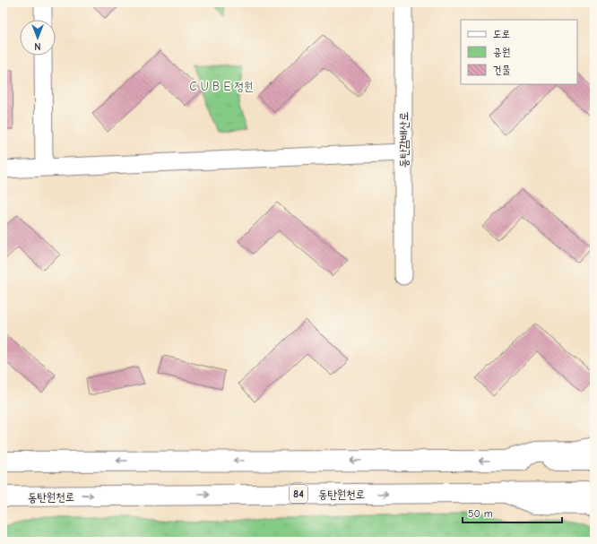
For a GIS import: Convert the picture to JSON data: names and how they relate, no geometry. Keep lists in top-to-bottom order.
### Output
{
  "streets": {
    "main road": ["84", "동탄원천로"],
    "street": ["동탄감배산로"]
  },
  "parks": ["C U B E 정원"],
  "legend": ["도로", "공원", "건물"],
  "scale_bar": "50 m",
  "north": "bottom"
}
